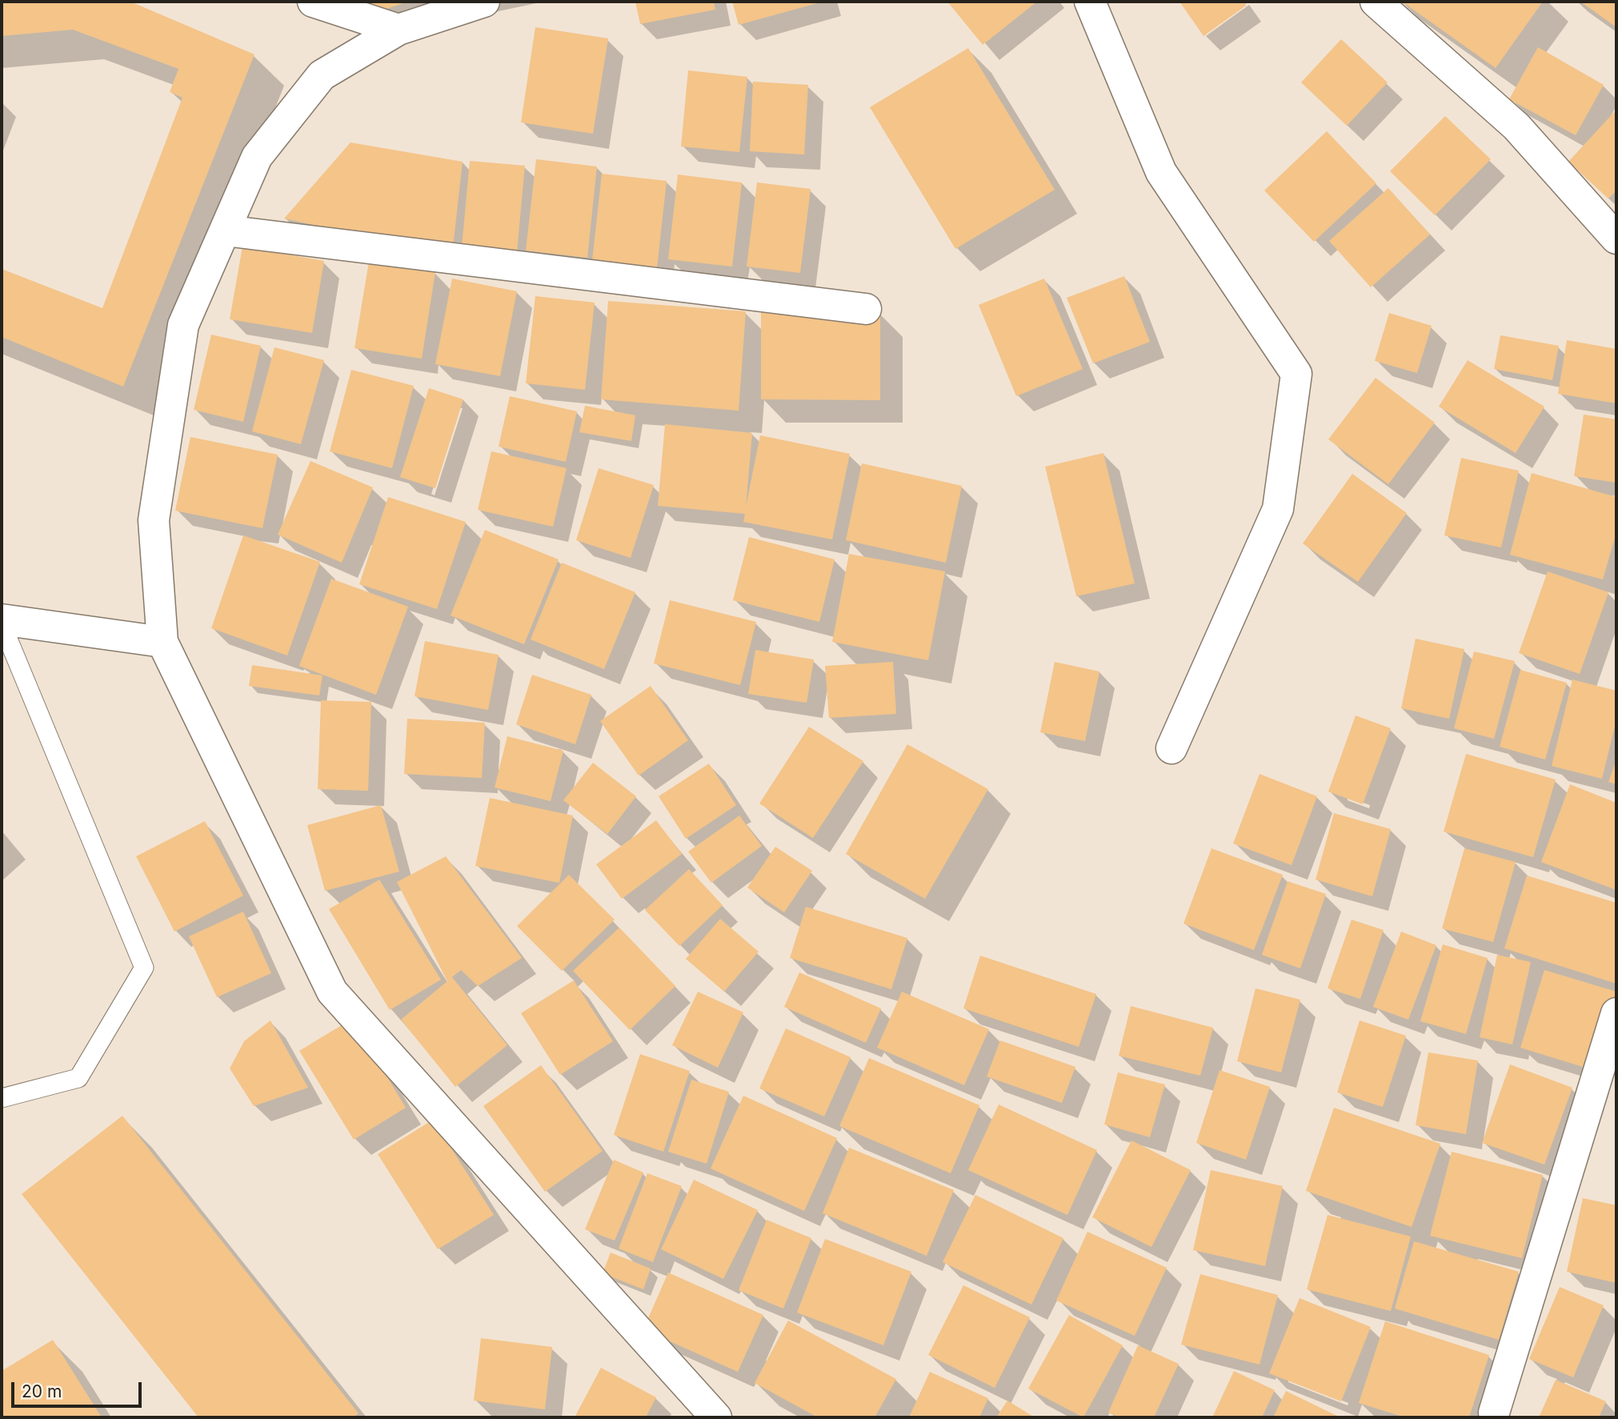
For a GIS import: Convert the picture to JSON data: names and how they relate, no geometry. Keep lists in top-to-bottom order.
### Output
{
  "scale_bar": "20 m"
}
